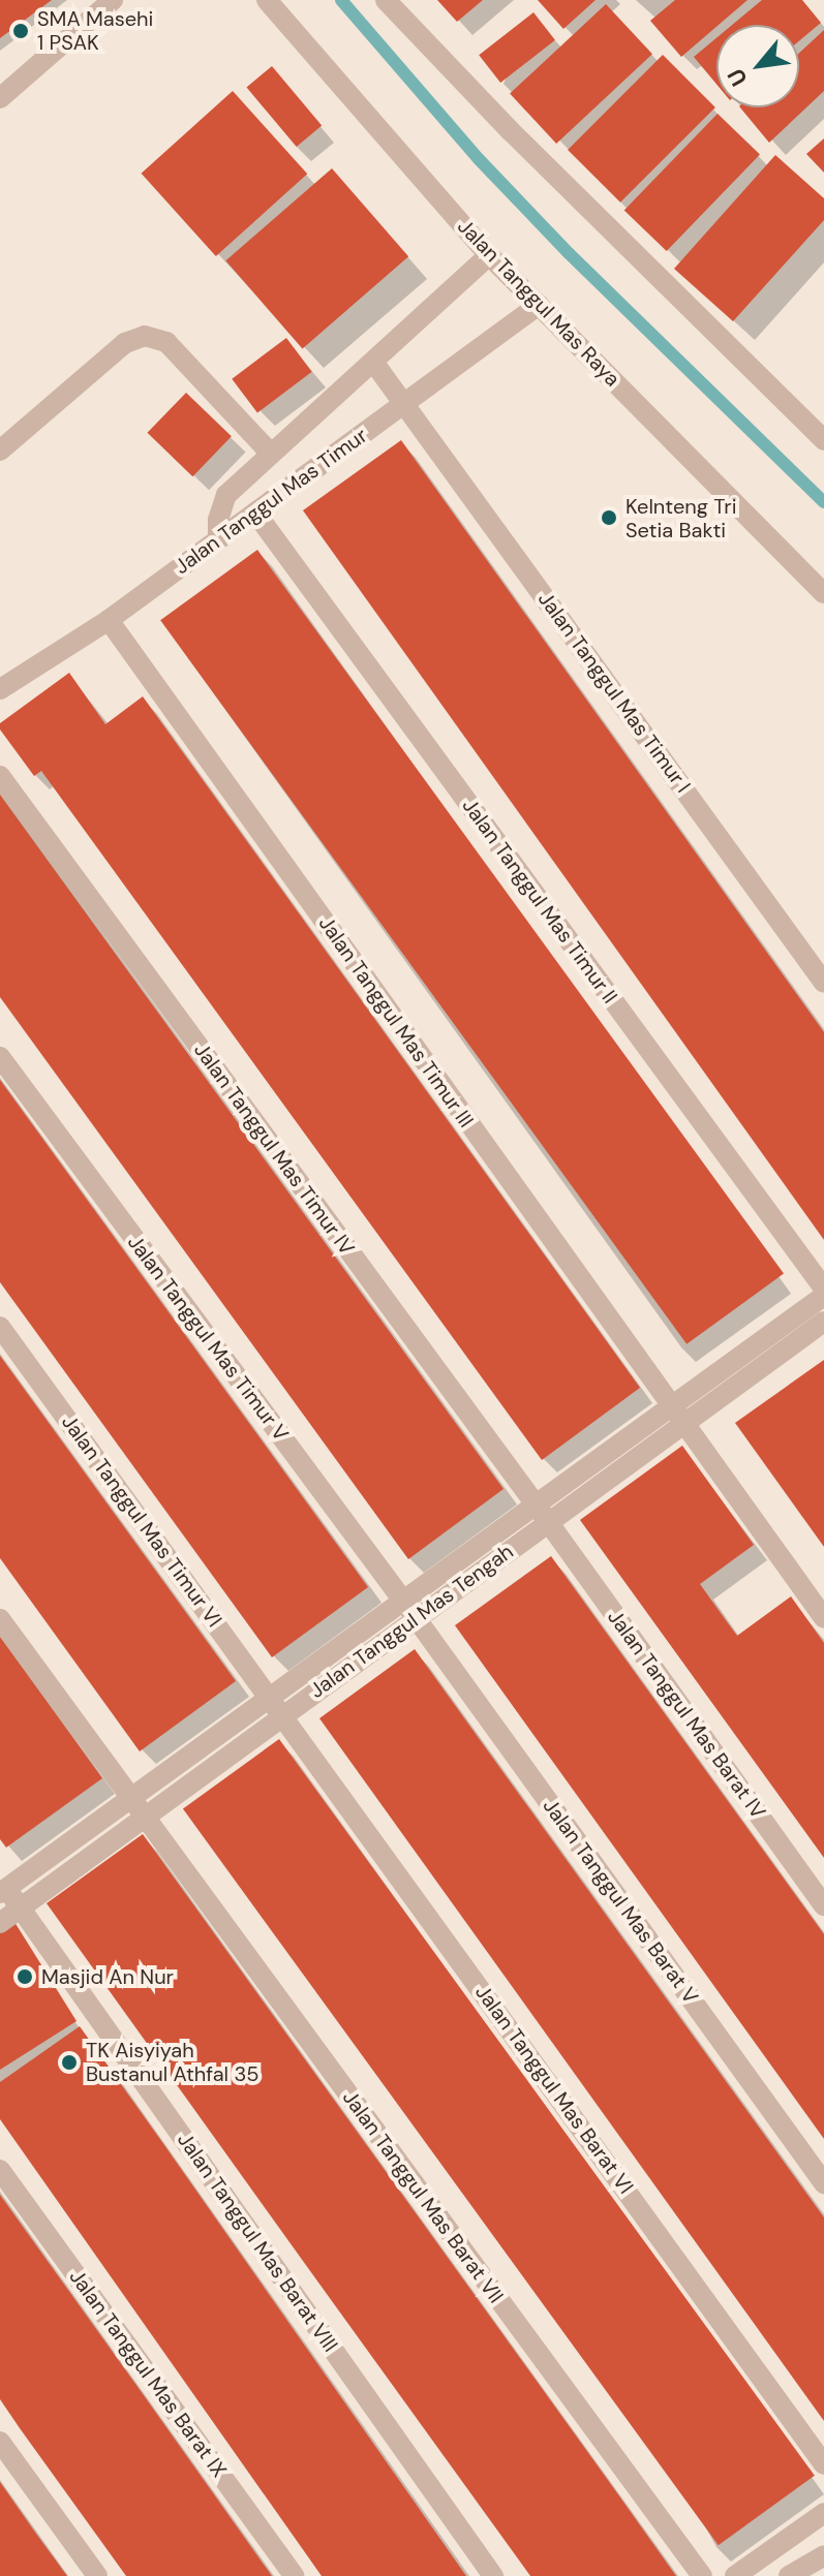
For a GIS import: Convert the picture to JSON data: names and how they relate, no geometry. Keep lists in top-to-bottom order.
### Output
{
  "streets": {
    "street": [
      "Jalan Tanggul Mas Raya",
      "Jalan Tanggul Mas Timur",
      "Jalan Tanggul Mas Timur I",
      "Jalan Tanggul Mas Timur II",
      "Jalan Tanggul Mas Timur III",
      "Jalan Tanggul Mas Timur IV",
      "Jalan Tanggul Mas Timur V",
      "Jalan Tanggul Mas Timur VI",
      "Jalan Tanggul Mas Tengah",
      "Jalan Tanggul Mas Barat IV",
      "Jalan Tanggul Mas Barat V",
      "Jalan Tanggul Mas Barat VI",
      "Jalan Tanggul Mas Barat VII",
      "Jalan Tanggul Mas Barat VIII",
      "Jalan Tanggul Mas Barat IX"
    ]
  },
  "crossings": [
    ["Jalan Tanggul Mas Raya", "Jalan Tanggul Mas Timur"],
    ["Jalan Tanggul Mas Timur", "Jalan Tanggul Mas Timur I"],
    ["Jalan Tanggul Mas Timur", "Jalan Tanggul Mas Timur II"],
    ["Jalan Tanggul Mas Timur", "Jalan Tanggul Mas Timur III"],
    ["Jalan Tanggul Mas Timur III", "Jalan Tanggul Mas Tengah"],
    ["Jalan Tanggul Mas Timur IV", "Jalan Tanggul Mas Tengah"],
    ["Jalan Tanggul Mas Timur IV", "Jalan Tanggul Mas Barat IV"],
    ["Jalan Tanggul Mas Timur V", "Jalan Tanggul Mas Tengah"],
    ["Jalan Tanggul Mas Timur V", "Jalan Tanggul Mas Barat V"],
    ["Jalan Tanggul Mas Timur VI", "Jalan Tanggul Mas Tengah"],
    ["Jalan Tanggul Mas Timur VI", "Jalan Tanggul Mas Barat VI"],
    ["Jalan Tanggul Mas Tengah", "Jalan Tanggul Mas Barat IV"],
    ["Jalan Tanggul Mas Tengah", "Jalan Tanggul Mas Barat V"],
    ["Jalan Tanggul Mas Tengah", "Jalan Tanggul Mas Barat VI"],
    ["Jalan Tanggul Mas Tengah", "Jalan Tanggul Mas Barat VII"],
    ["Jalan Tanggul Mas Tengah", "Jalan Tanggul Mas Barat VIII"]
  ],
  "places": [
    "SMA Masehi 1 PSAK",
    "Kelnteng Tri Setia Bakti",
    "Masjid An Nur",
    "TK Aisyiyah Bustanul Athfal 35"
  ],
  "north": "bottom left"
}
